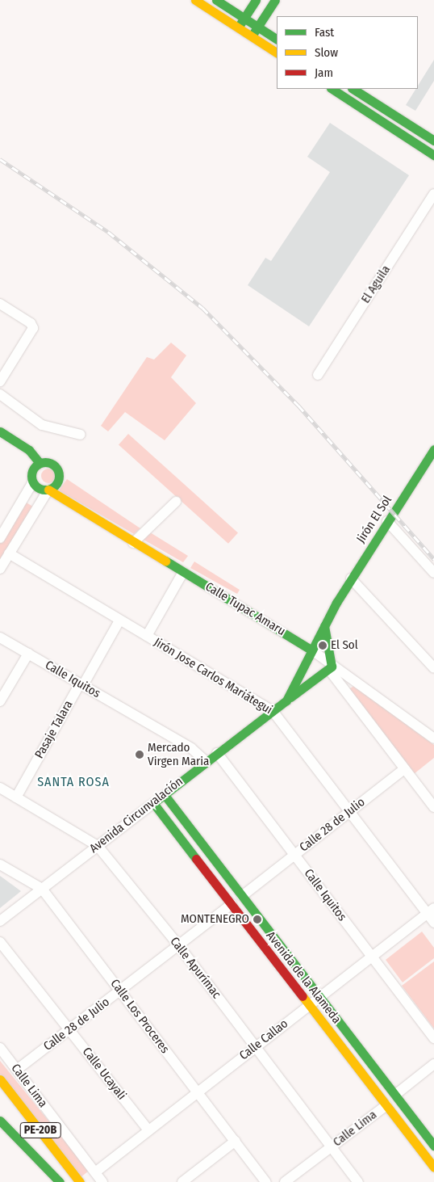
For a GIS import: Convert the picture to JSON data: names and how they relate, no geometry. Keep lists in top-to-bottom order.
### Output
{
  "streets": {
    "main road": [
      "Jirón El Sol",
      "Calle Tupac Amaru",
      "Avenida Circunvalación",
      "Avenida de la Alameda",
      "PE-20B"
    ],
    "street": [
      "El Aguila",
      "Jirón Jose Carlos Mariátegui",
      "Calle Iquitos",
      "Pasaje Talara",
      "Calle 28 de Julio",
      "Calle Apurímac",
      "Calle Los Proceres",
      "Calle Callao",
      "Calle Ucayali",
      "Calle Lima"
    ]
  },
  "crossings": [
    ["Jirón El Sol", "Calle Tupac Amaru"],
    ["Jirón El Sol", "Avenida Circunvalación"],
    ["Calle Tupac Amaru", "Avenida Circunvalación"],
    ["Calle Tupac Amaru", "Calle 28 de Julio"],
    ["Jirón Jose Carlos Mariátegui", "Pasaje Talara"],
    ["Jirón Jose Carlos Mariátegui", "Avenida Circunvalación"],
    ["Jirón Jose Carlos Mariátegui", "Calle 28 de Julio"],
    ["Jirón Jose Carlos Mariátegui", "Calle Callao"],
    ["Calle Iquitos", "Pasaje Talara"],
    ["Calle Iquitos", "Avenida Circunvalación"],
    ["Calle Iquitos", "Calle 28 de Julio"],
    ["Calle Iquitos", "Calle Callao"],
    ["Pasaje Talara", "Calle Apurímac"],
    ["Avenida Circunvalación", "Calle Apurímac"],
    ["Avenida Circunvalación", "Avenida de la Alameda"],
    ["Avenida Circunvalación", "Calle Los Proceres"],
    ["Calle 28 de Julio", "Calle Apurímac"],
    ["Calle 28 de Julio", "Avenida de la Alameda"],
    ["Calle 28 de Julio", "Calle Los Proceres"],
    ["Calle 28 de Julio", "Calle Ucayali"],
    ["Calle 28 de Julio", "Calle Lima"],
    ["Calle Apurímac", "Calle Callao"],
    ["Calle Apurímac", "Calle Lima"],
    ["Avenida de la Alameda", "Calle Callao"],
    ["Avenida de la Alameda", "Calle Lima"],
    ["Calle Los Proceres", "Calle Callao"],
    ["Calle Callao", "Calle Ucayali"],
    ["Calle Callao", "Calle Lima"]
  ],
  "districts": ["SANTA ROSA"],
  "places": ["El Sol", "Mercado Virgen Maria", "MONTENEGRO"],
  "legend": ["Fast", "Slow", "Jam"]
}
